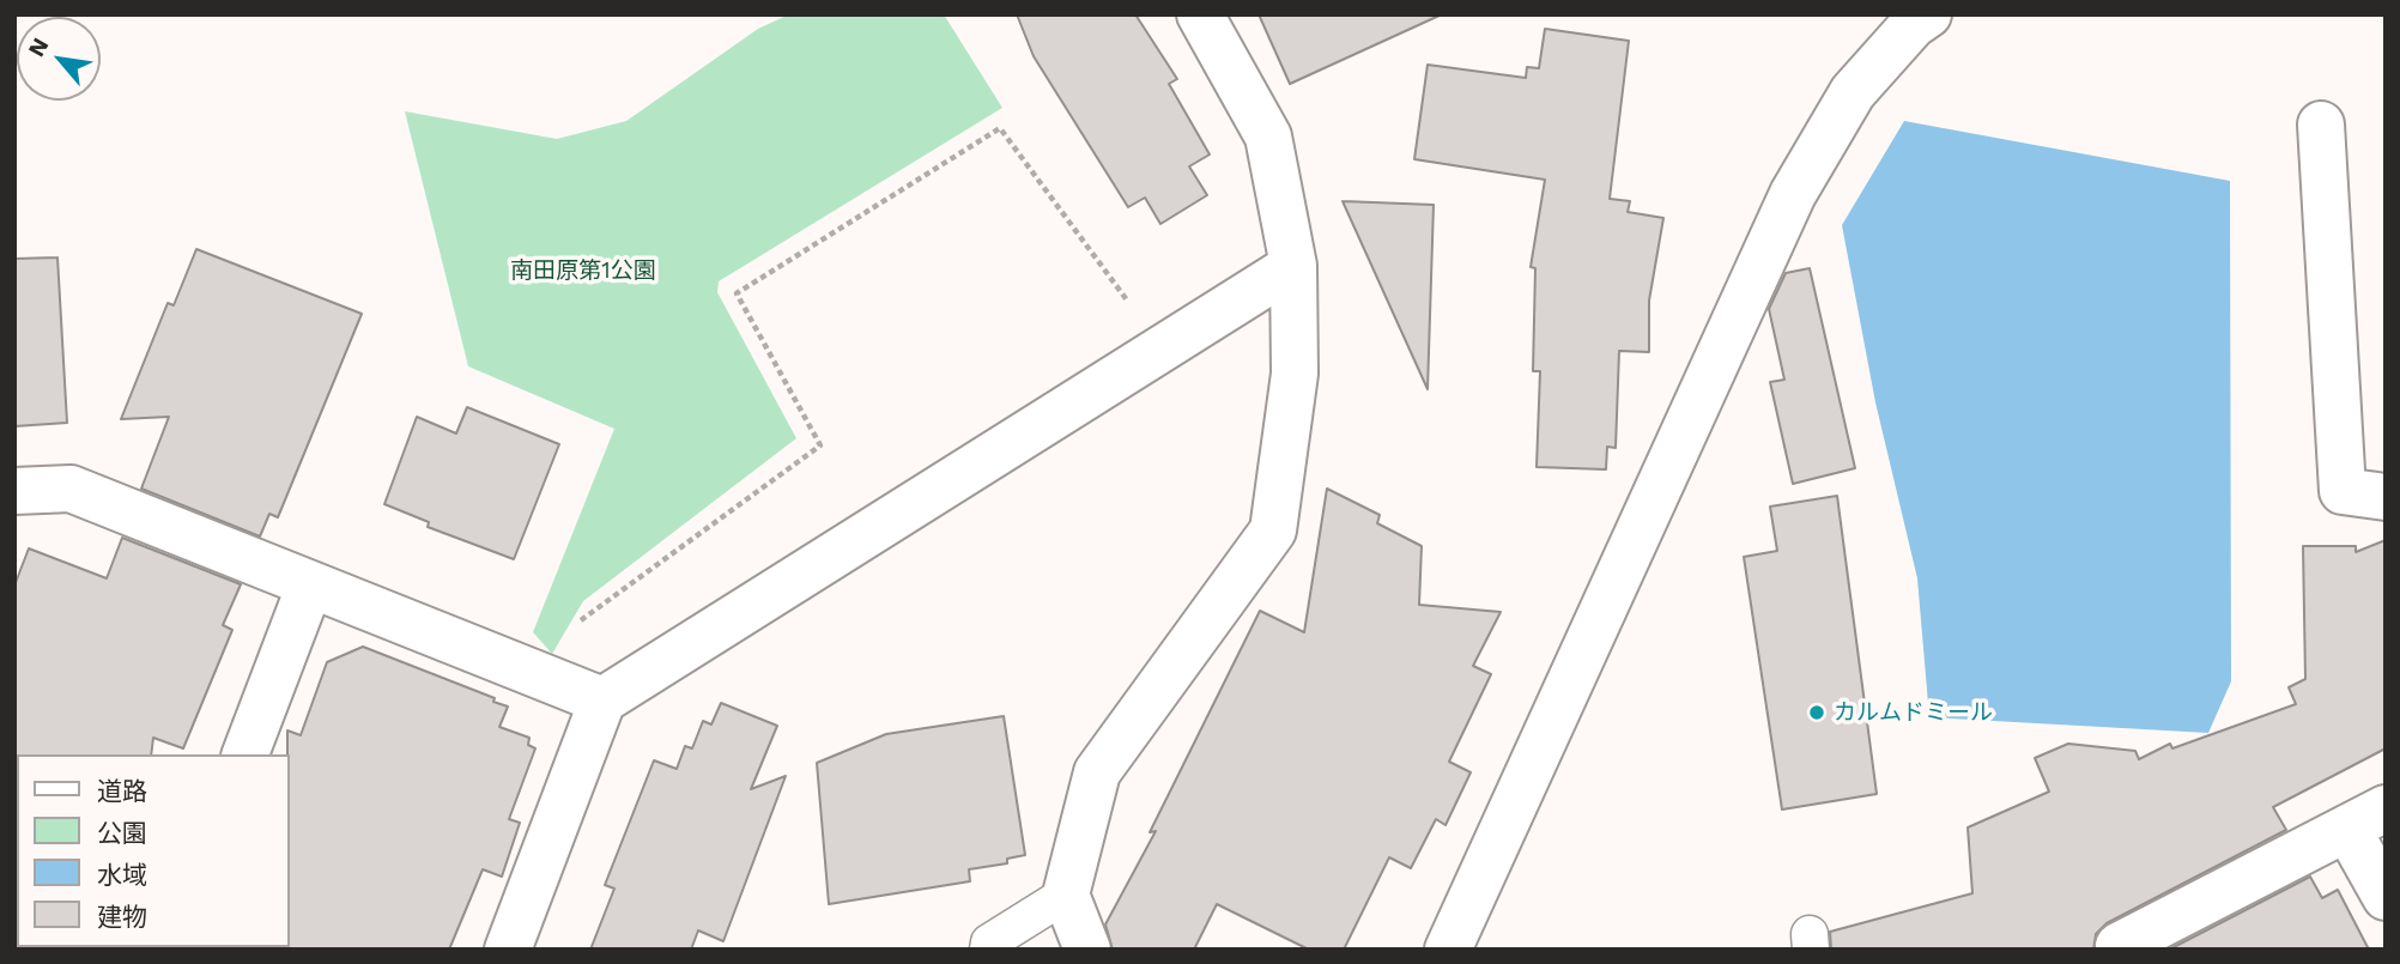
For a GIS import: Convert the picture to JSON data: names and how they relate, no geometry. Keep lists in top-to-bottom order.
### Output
{
  "parks": ["南田原第1公園"],
  "places": ["カルムドミール"],
  "legend": [
    "道路",
    "公園",
    "水域",
    "建物"
  ],
  "north": "top left"
}
